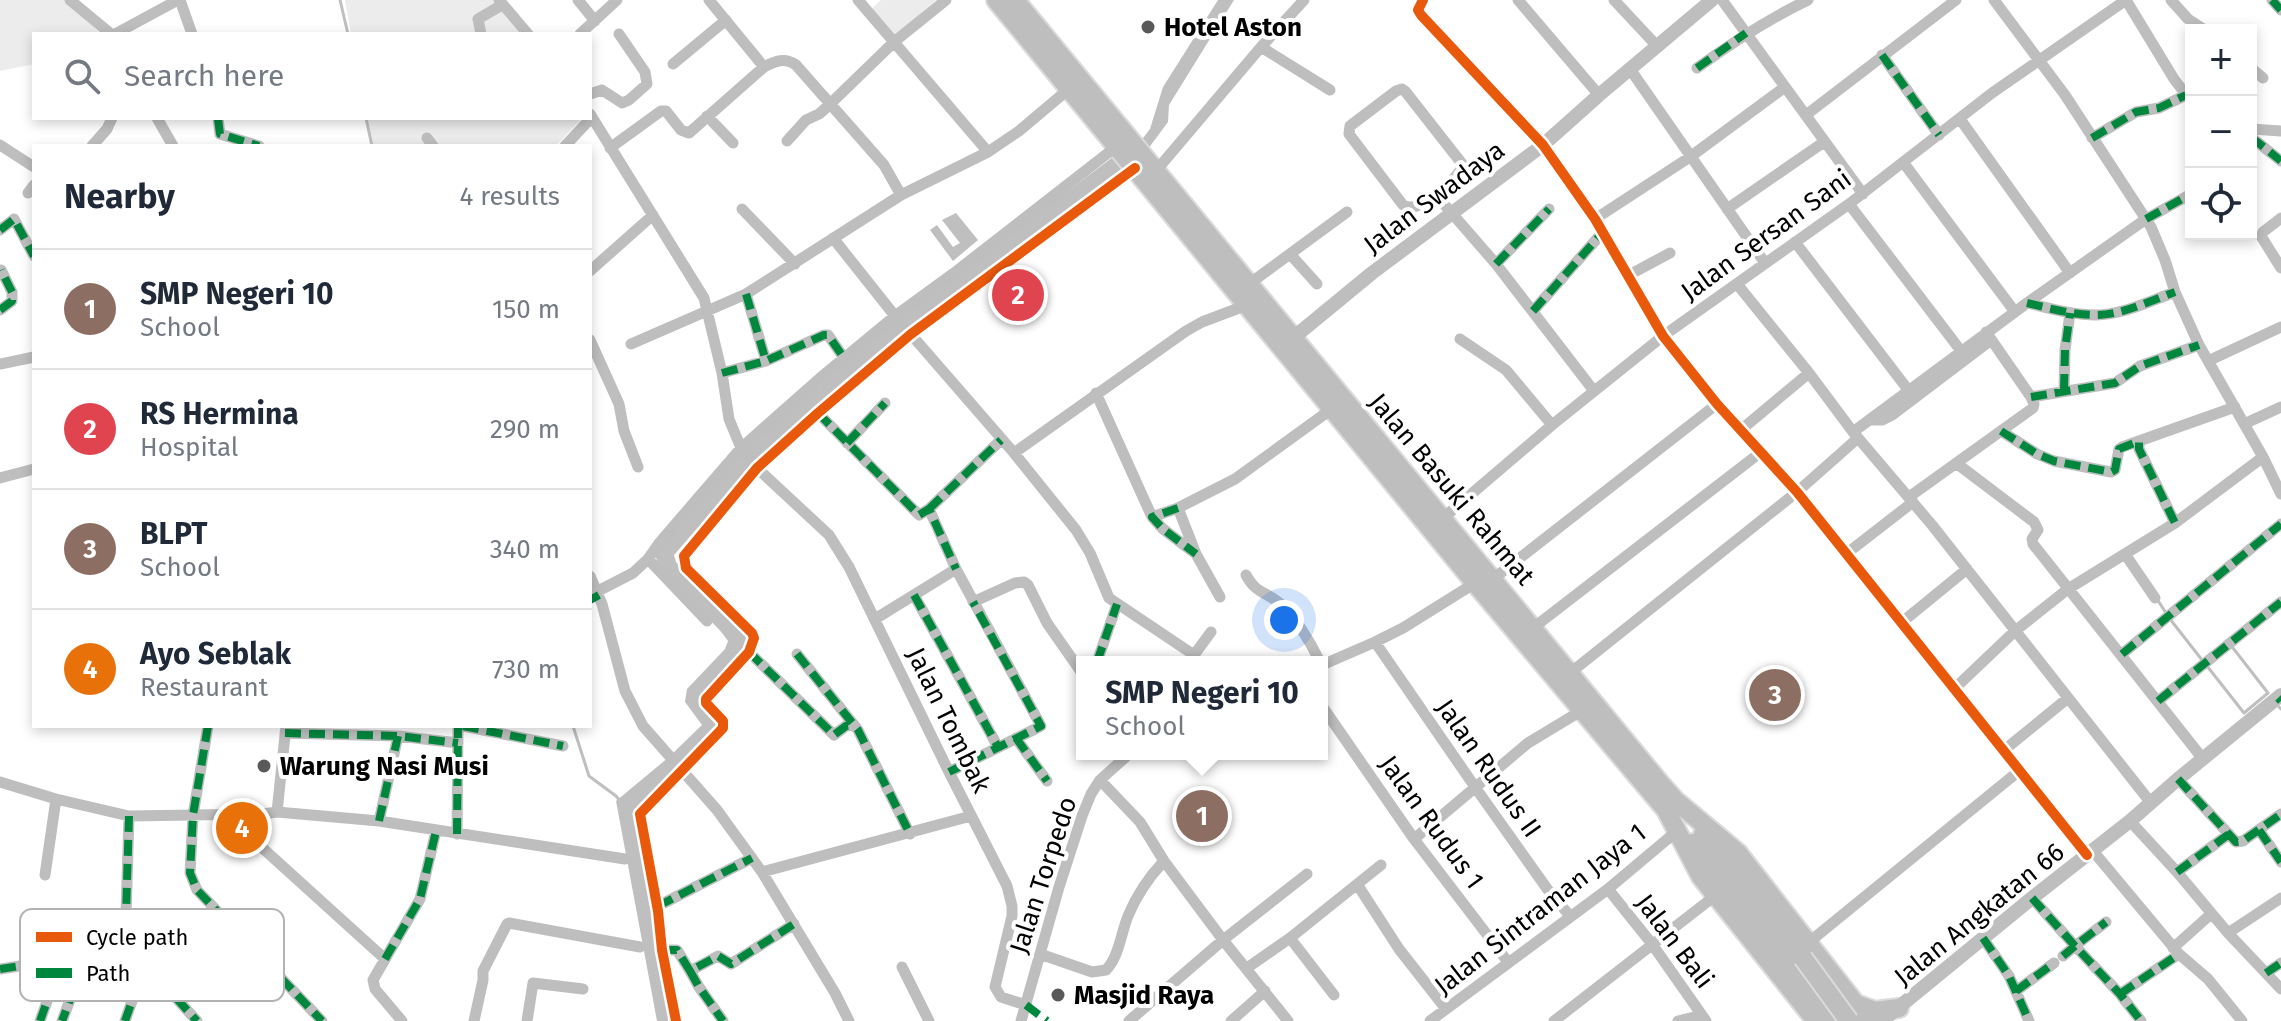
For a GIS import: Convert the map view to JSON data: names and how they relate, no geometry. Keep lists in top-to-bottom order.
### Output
{
  "streets": {
    "highway": ["Jalan Basuki Rahmat"],
    "street": [
      "Jalan Swadaya",
      "Jalan Sersan Sani",
      "Jalan Tombak",
      "Jalan Rudus II",
      "Jalan Rudus 1",
      "Jalan Torpedo",
      "Jalan Sintraman Jaya 1",
      "Jalan Angkatan 66",
      "Jalan Bali"
    ]
  },
  "crossings": [
    ["Jalan Swadaya", "Jalan Basuki Rahmat"],
    ["Jalan Sersan Sani", "Jalan Basuki Rahmat"],
    ["Jalan Basuki Rahmat", "Jalan Sintraman Jaya 1"],
    ["Jalan Tombak", "Jalan Torpedo"],
    ["Jalan Rudus II", "Jalan Sintraman Jaya 1"],
    ["Jalan Rudus 1", "Jalan Sintraman Jaya 1"],
    ["Jalan Sintraman Jaya 1", "Jalan Bali"]
  ],
  "places": ["Hotel Aston", "Warung Nasi Musi", "Masjid Raya"],
  "legend": ["Cycle path", "Path"],
  "page": {
    "map_buttons": ["+", "−"],
    "search": "Search here",
    "heading": ["Nearby", "4 results"],
    "list": [
      {
        "mark": "1",
        "name": "SMP Negeri 10",
        "note": "School",
        "value": "150 m"
      },
      {
        "mark": "2",
        "name": "RS Hermina",
        "note": "Hospital",
        "value": "290 m"
      },
      {
        "mark": "3",
        "name": "BLPT",
        "note": "School",
        "value": "340 m"
      },
      {
        "mark": "4",
        "name": "Ayo Seblak",
        "note": "Restaurant",
        "value": "730 m"
      }
    ],
    "pins": [
      "2",
      "3",
      "1",
      "4"
    ],
    "popup": ["SMP Negeri 10", "School"]
  }
}
